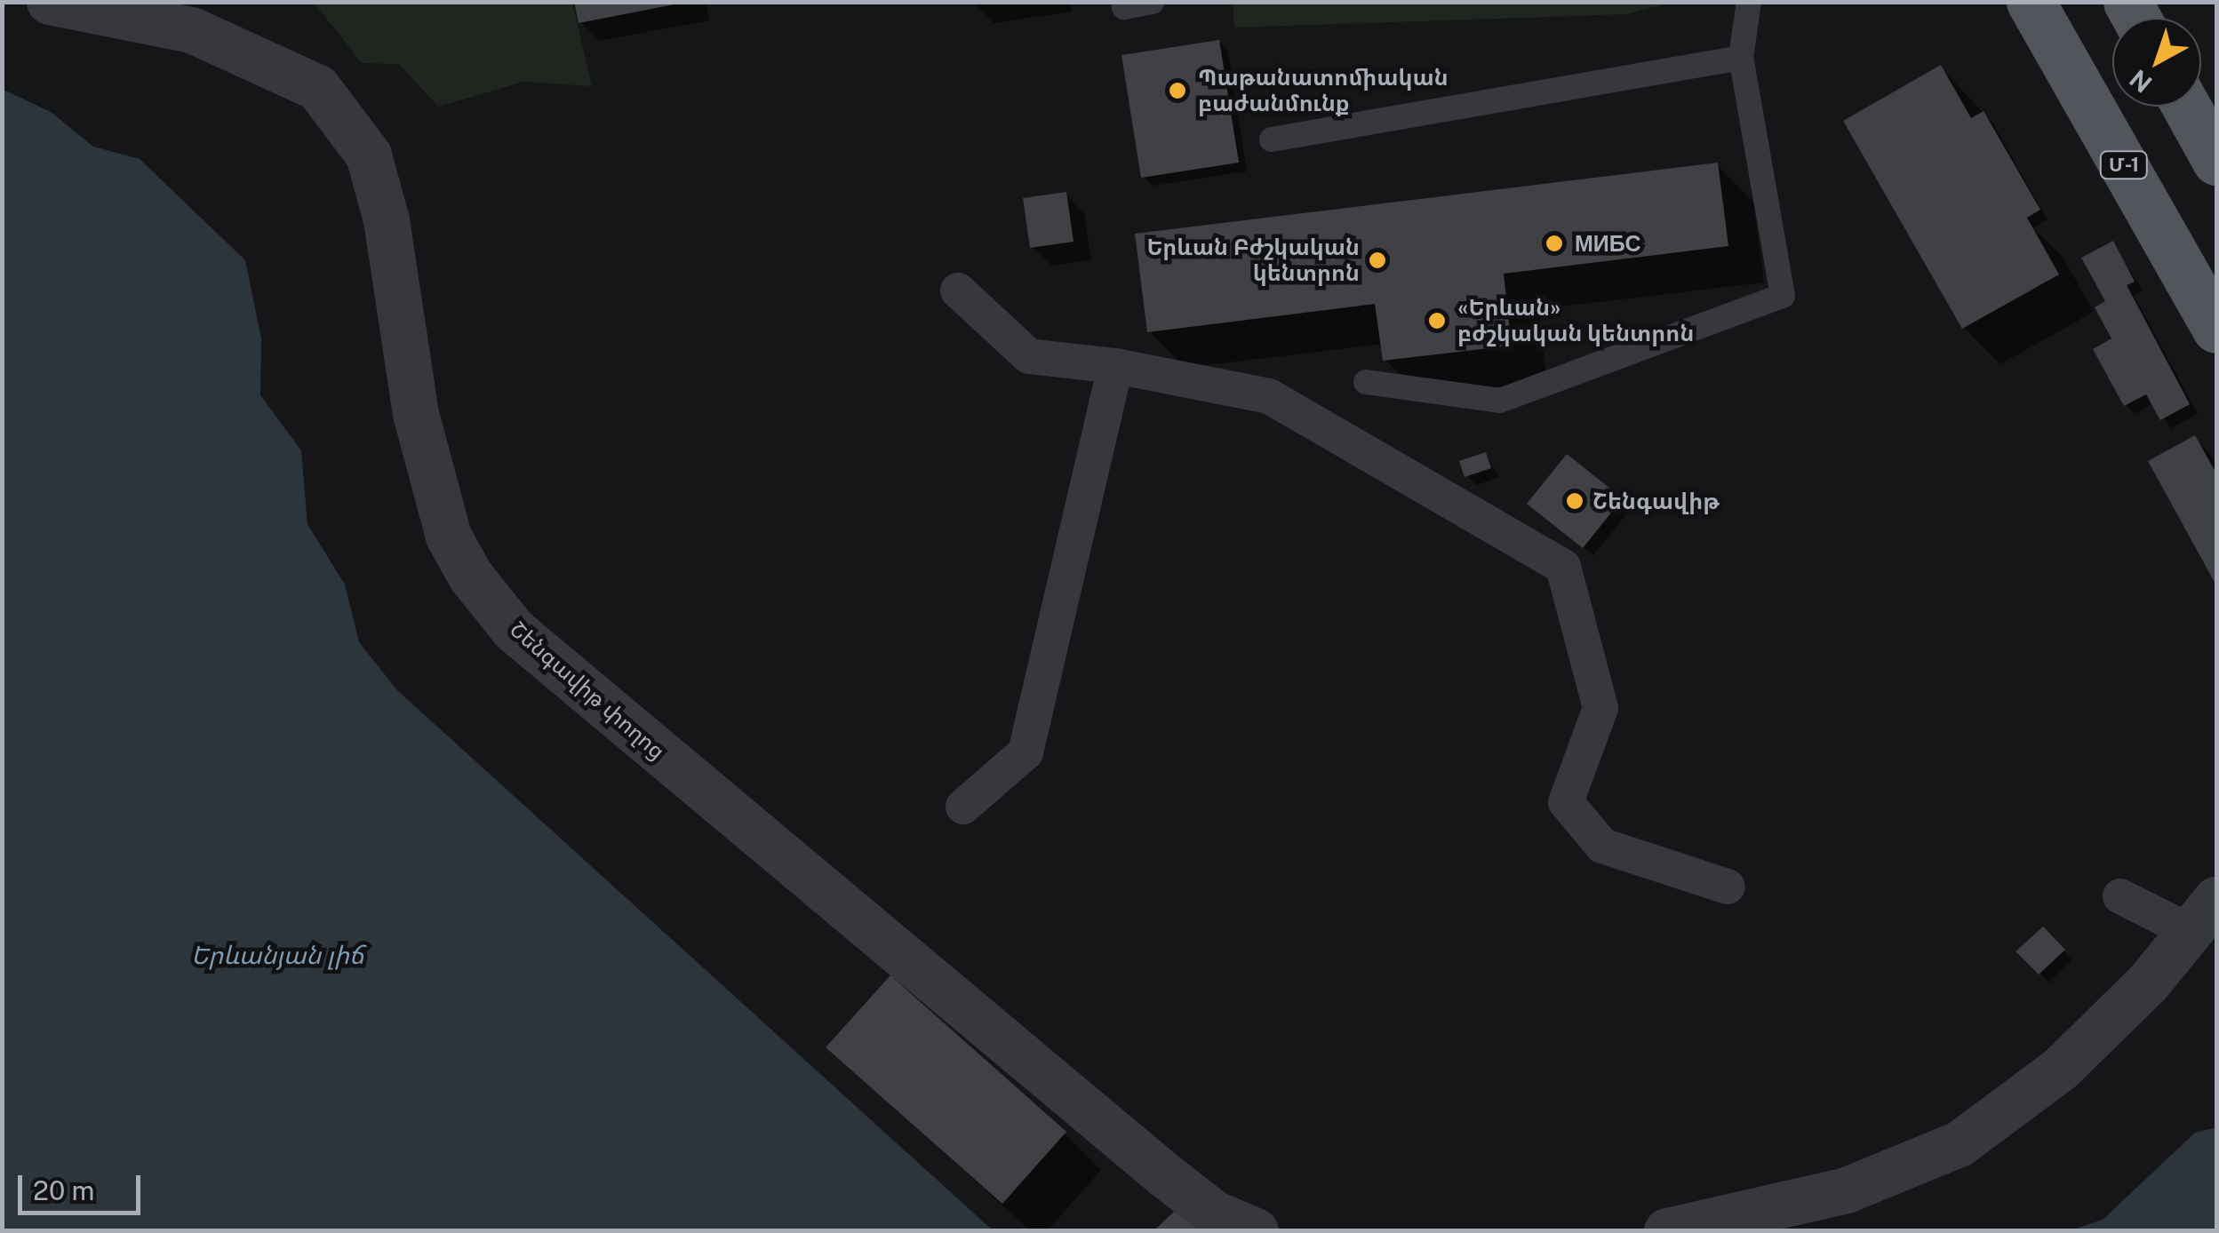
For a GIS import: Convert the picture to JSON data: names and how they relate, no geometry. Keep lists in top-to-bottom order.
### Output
{
  "streets": {
    "main road": ["Մ-1"],
    "street": ["Շենգավիթ փողոց"]
  },
  "water": ["Երևանյան լիճ"],
  "places": [
    "Պաթանատոմիական բաժանմունք",
    "МИБС",
    "Երևան Բժշկական կենտրոն",
    "«Երևան» բժշկական կենտրոն",
    "Շենգավիթ"
  ],
  "scale_bar": "20 m",
  "north": "bottom left"
}
